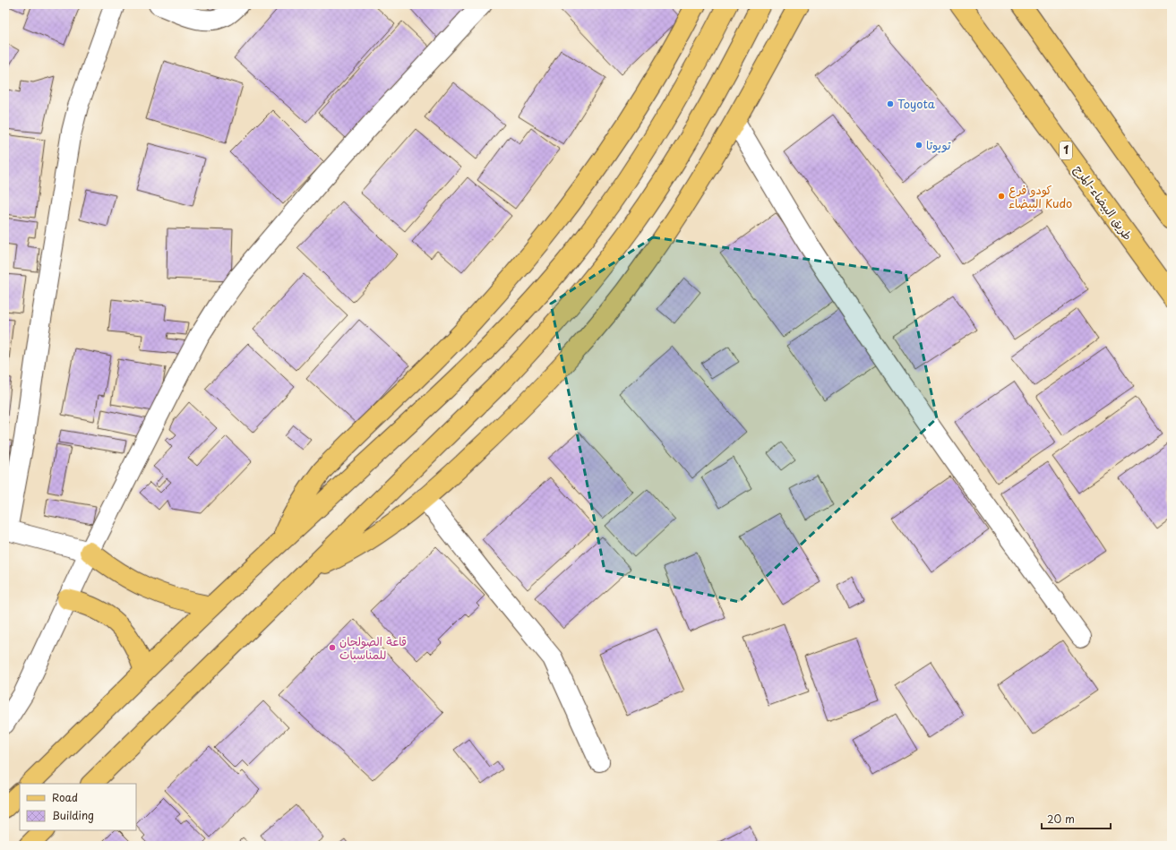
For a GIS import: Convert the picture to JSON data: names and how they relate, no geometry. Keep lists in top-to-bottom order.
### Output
{
  "streets": {
    "main road": ["1", "طريق البيضاء-المرج"]
  },
  "places": [
    "Toyota",
    "تويوتا",
    "كودو فرع البيضاء Kudo",
    "قاعة الصولجان للمناسبات"
  ],
  "legend": ["Road", "Building"],
  "scale_bar": "20 m"
}
